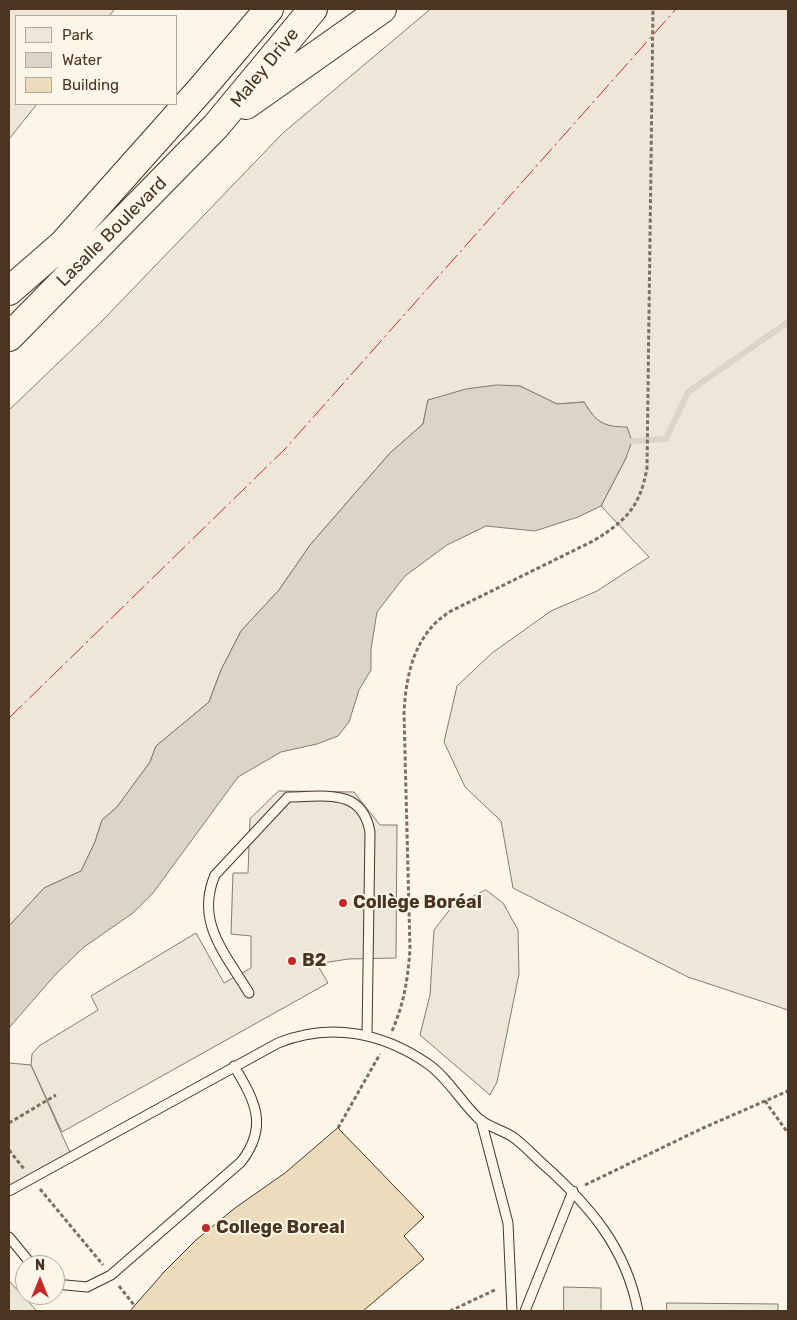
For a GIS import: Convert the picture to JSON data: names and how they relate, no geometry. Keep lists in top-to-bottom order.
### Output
{
  "streets": {
    "highway": ["Maley Drive", "Lasalle Boulevard"]
  },
  "crossings": [
    ["Maley Drive", "Lasalle Boulevard"]
  ],
  "places": ["Collège Boréal", "B2", "College Boreal"],
  "legend": ["Park", "Water", "Building"],
  "north": "top"
}
